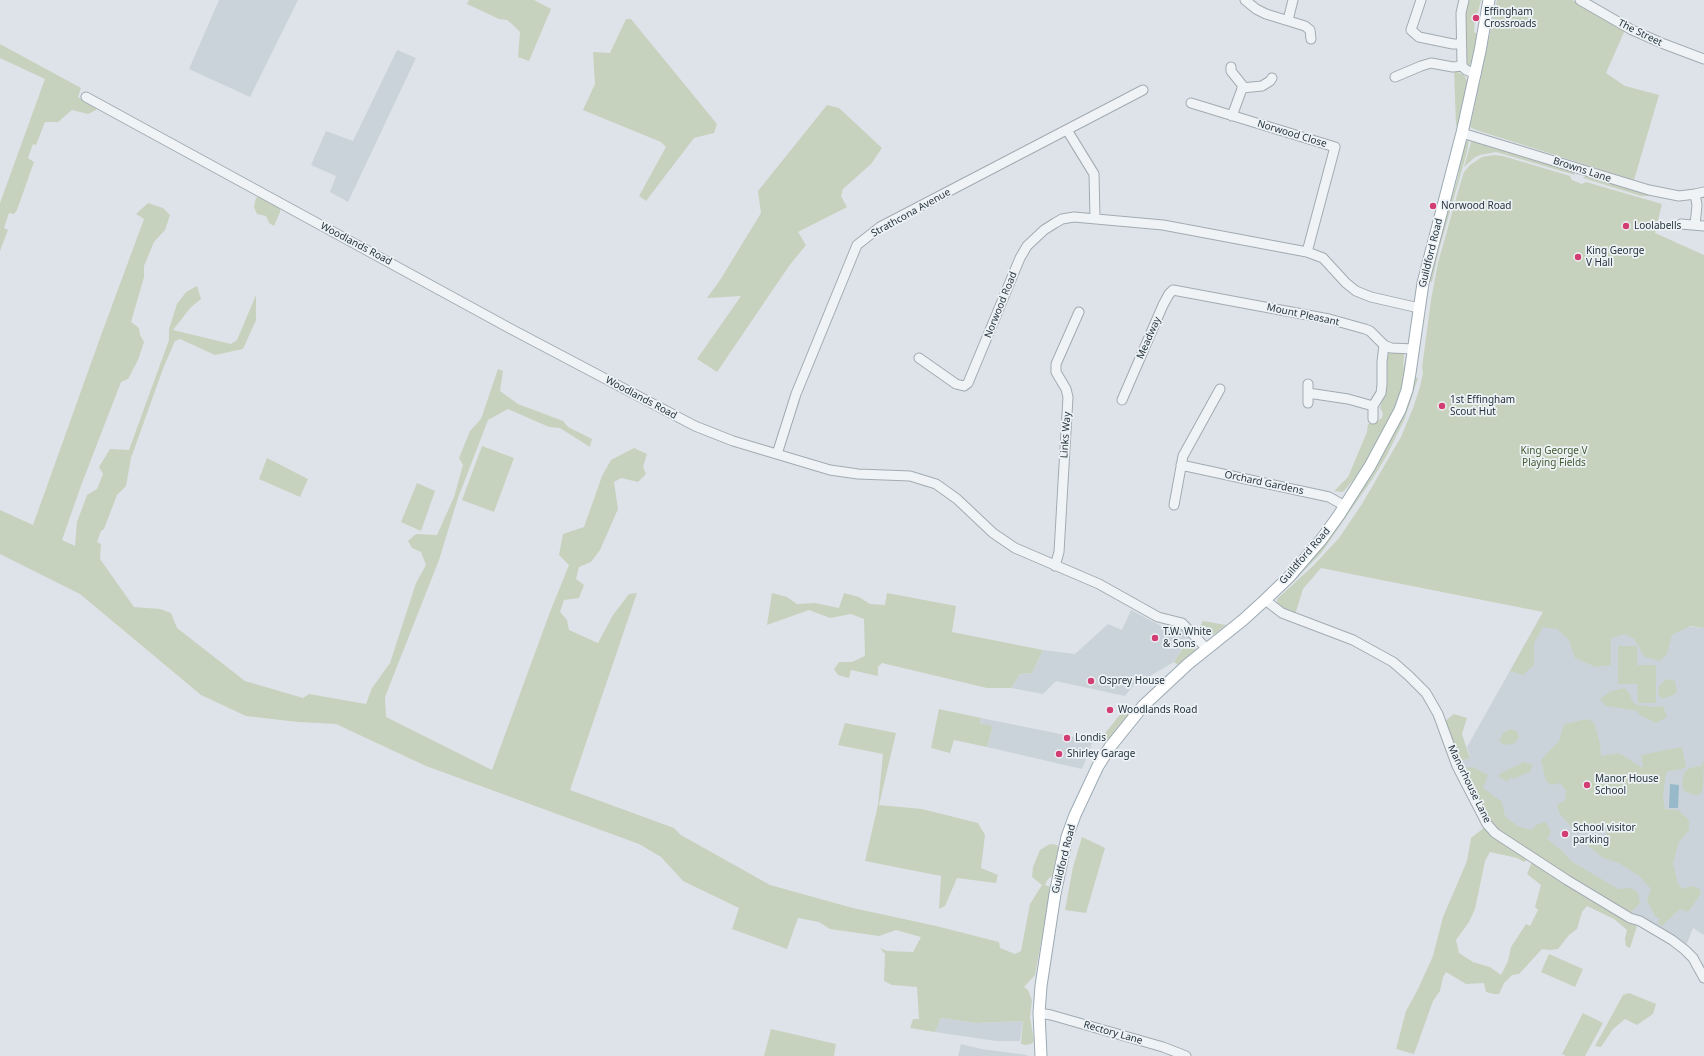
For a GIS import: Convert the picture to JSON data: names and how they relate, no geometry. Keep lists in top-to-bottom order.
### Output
{
  "streets": {
    "main road": ["Guildford Road"],
    "street": [
      "The Street",
      "Norwood Close",
      "Browns Lane",
      "Strathcona Avenue",
      "Woodlands Road",
      "Norwood Road",
      "Mount Pleasant",
      "Meadway",
      "Links Way",
      "Orchard Gardens",
      "Manorhouse Lane",
      "Rectory Lane"
    ]
  },
  "crossings": [
    ["Norwood Close", "Norwood Road"],
    ["Browns Lane", "Guildford Road"],
    ["Strathcona Avenue", "Woodlands Road"],
    ["Woodlands Road", "Guildford Road"],
    ["Woodlands Road", "Links Way"],
    ["Guildford Road", "Norwood Road"],
    ["Guildford Road", "Orchard Gardens"],
    ["Guildford Road", "Manorhouse Lane"],
    ["Guildford Road", "Rectory Lane"],
    ["Mount Pleasant", "Meadway"]
  ],
  "parks": ["King George V Playing Fields"],
  "places": [
    "Effingham Crossroads",
    "Norwood Road",
    "Loolabells",
    "King George V Hall",
    "1st Effingham Scout Hut",
    "T.W. White & Sons",
    "Osprey House",
    "Woodlands Road",
    "Londis",
    "Shirley Garage",
    "Manor House School",
    "School visitor parking"
  ]
}
